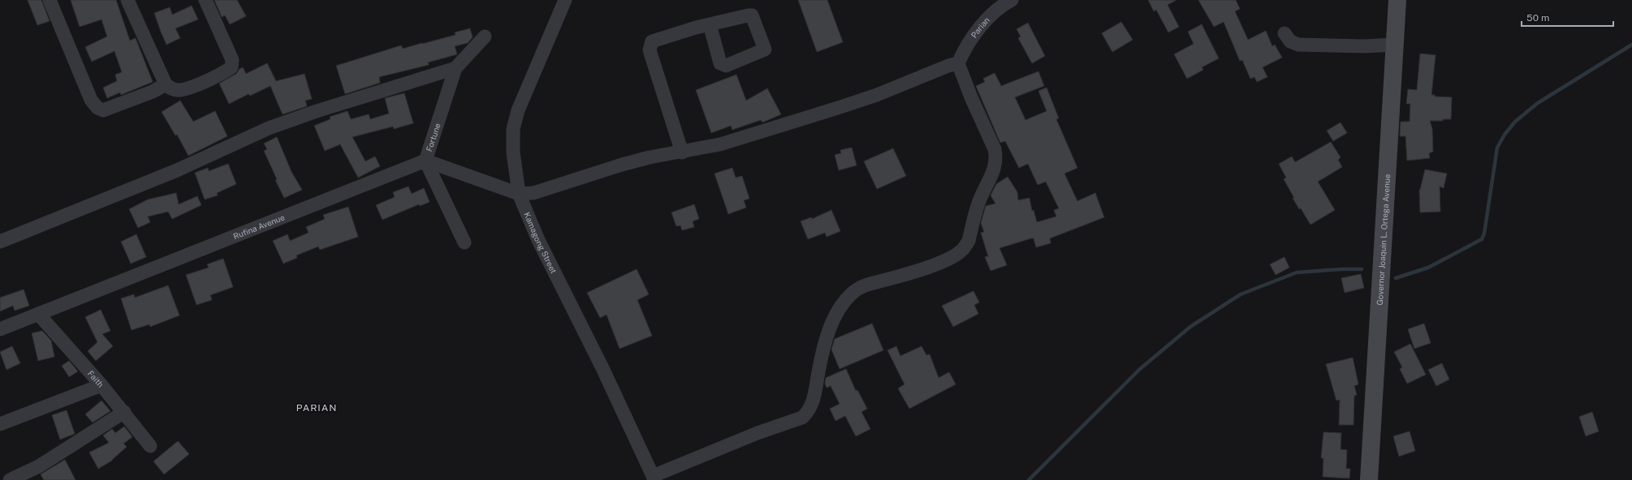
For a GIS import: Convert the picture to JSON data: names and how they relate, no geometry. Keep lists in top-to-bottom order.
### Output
{
  "streets": {
    "main road": ["Governor Joaquin L. Ortega Avenue"],
    "street": [
      "Parian",
      "Fortune",
      "Rufina Avenue",
      "Kamagong Street",
      "Faith"
    ]
  },
  "crossings": [
    ["Fortune", "Rufina Avenue"],
    ["Rufina Avenue", "Faith"]
  ],
  "districts": ["PARIAN"],
  "scale_bar": "50 m"
}
